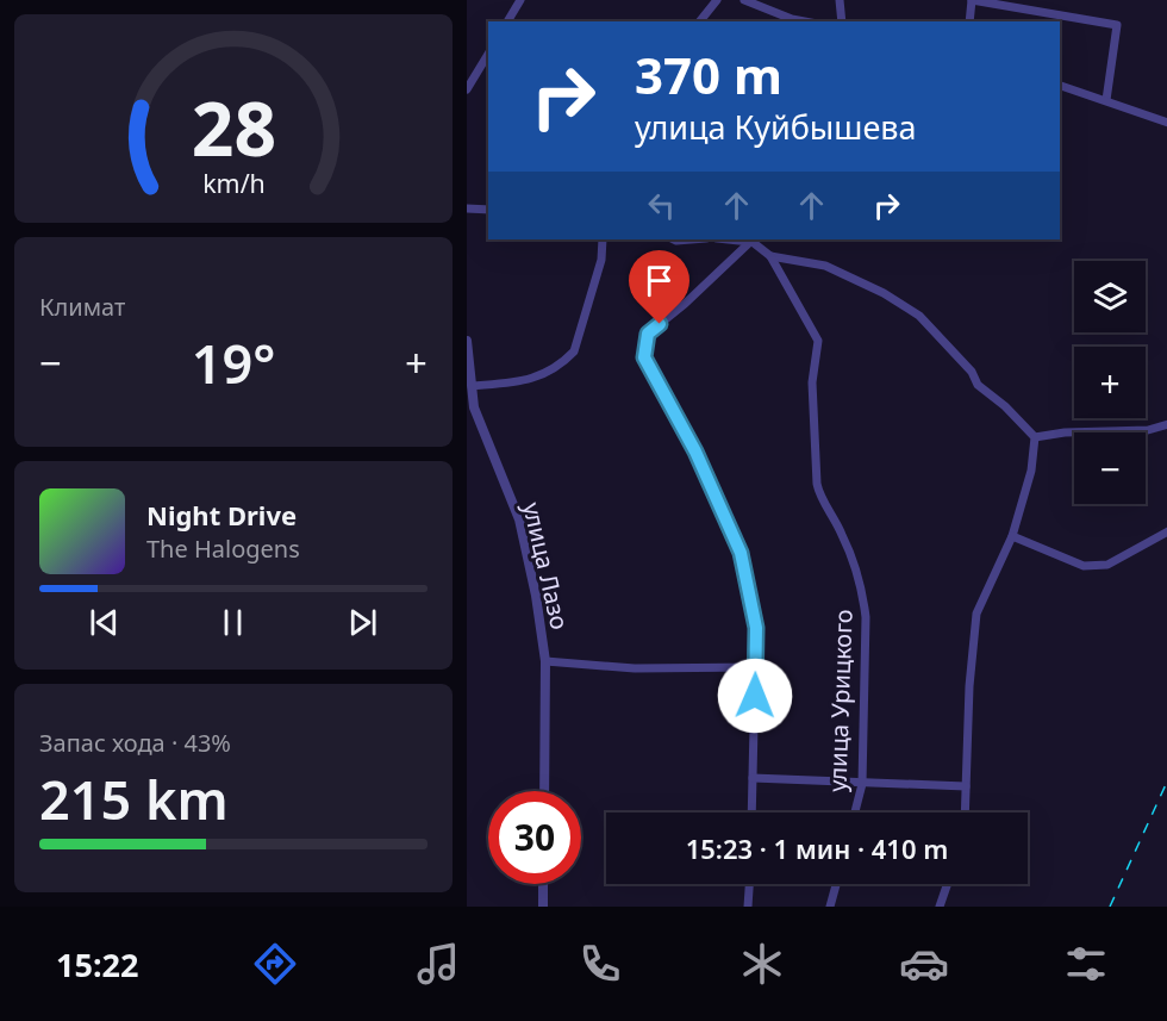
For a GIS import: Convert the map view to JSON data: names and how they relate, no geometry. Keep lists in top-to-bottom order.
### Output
{
  "streets": {
    "street": ["улица Лазо", "улица Урицкого"]
  },
  "page": {
    "turn": ["370 m", "улица Куйбышева"],
    "tile": [
      "Климат",
      ["Запас хода · 43%", "215 km"]
    ],
    "map_buttons": ["+", "−"],
    "heat": ["−", "19°", "+"],
    "song": ["Night Drive", "The Halogens"],
    "limit": "30",
    "trip": "15:23 · 1 мин · 410 m",
    "tabs": "15:22",
    "gauge": ["28", "km/h"]
  }
}
